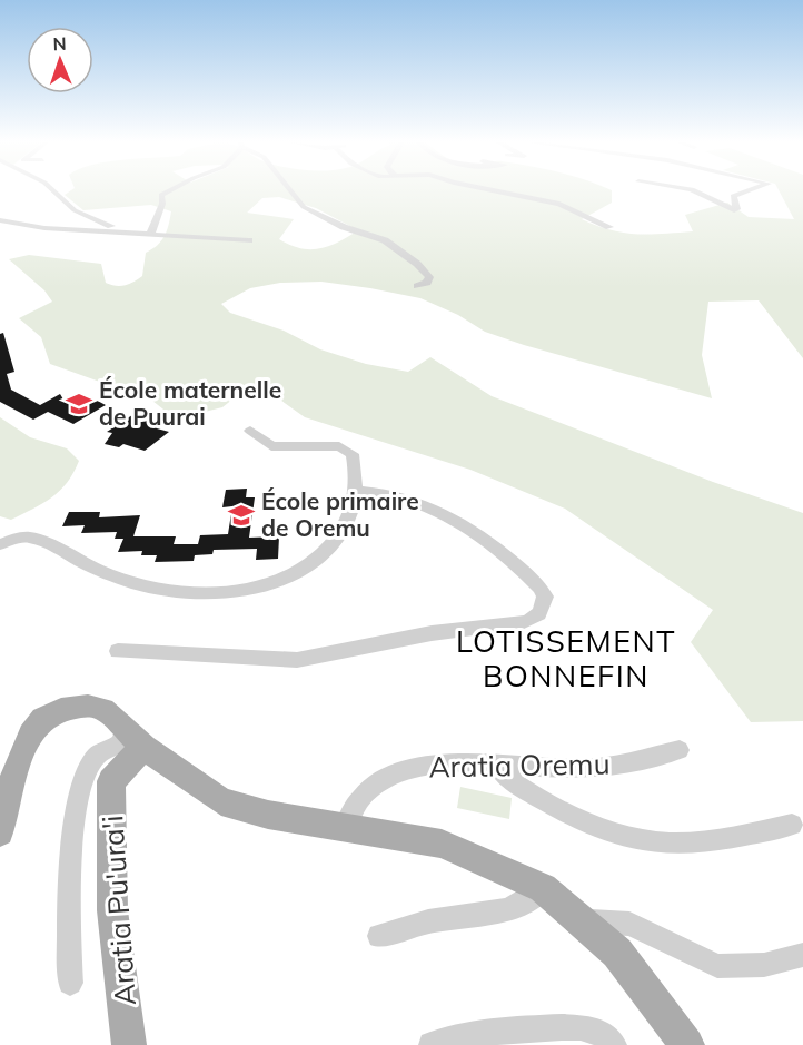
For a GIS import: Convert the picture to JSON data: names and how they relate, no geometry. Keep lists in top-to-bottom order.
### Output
{
  "streets": {
    "main road": ["Aratia Pu'ura'i"],
    "street": ["Aratia Oremu"]
  },
  "districts": ["LOTISSEMENT BONNEFIN"],
  "places": {
    "school or university": ["École maternelle de Puurai", "École primaire de Oremu"]
  },
  "north": "top"
}
